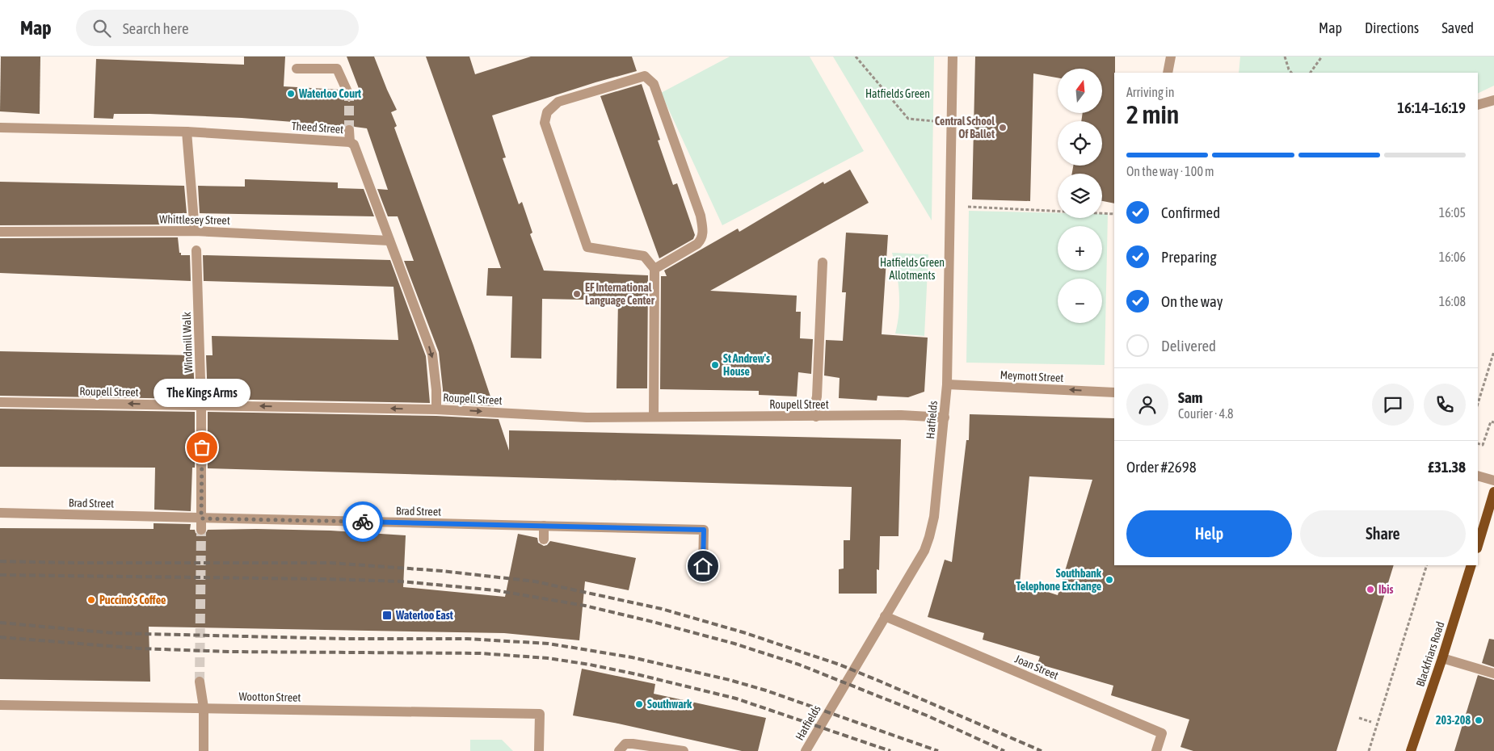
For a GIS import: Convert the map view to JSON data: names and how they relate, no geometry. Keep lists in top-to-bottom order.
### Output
{
  "streets": {
    "main road": ["Blackfriars Road"],
    "street": [
      "Theed Street",
      "Whittlesey Street",
      "Windmill Walk",
      "Meymott Street",
      "Roupell Street",
      "Hatfields",
      "Brad Street",
      "Joan Street",
      "Wootton Street"
    ]
  },
  "crossings": [
    ["Theed Street", "Whittlesey Street"],
    ["Theed Street", "Roupell Street"],
    ["Windmill Walk", "Roupell Street"],
    ["Windmill Walk", "Brad Street"],
    ["Meymott Street", "Hatfields"],
    ["Roupell Street", "Hatfields"],
    ["Hatfields", "Joan Street"]
  ],
  "one_way": ["Meymott Street"],
  "parks": ["Hatfields Green", "Hatfields Green Allotments"],
  "places": {
    "other": [
      "Waterloo Court",
      "Central School Of Ballet",
      "EF International Language Center",
      "St Andrew's House",
      "The Kings Arms",
      "Southbank Telephone Exchange",
      "Ibis",
      "Puccino's Coffee",
      "Southwark",
      "203-208"
    ],
    "transit": ["Waterloo East"]
  },
  "north": "top",
  "page": {
    "header": "Map",
    "search": "Search here",
    "nav": ["Map", "Directions", "Saved"],
    "map_buttons": ["+", "−"],
    "heading": ["2 min", "Arriving in", "16:14–16:19"],
    "panel": [
      "Sam",
      "Courier · 4.8",
      "Order #2698",
      "£31.38"
    ],
    "bar": "On the way · 100 m",
    "list": [
      ["Confirmed", "16:05"],
      ["Preparing", "16:06"],
      ["On the way", "16:08"],
      "Delivered"
    ],
    "bubble": "The Kings Arms",
    "buttons": ["Help", "Share"]
  }
}
